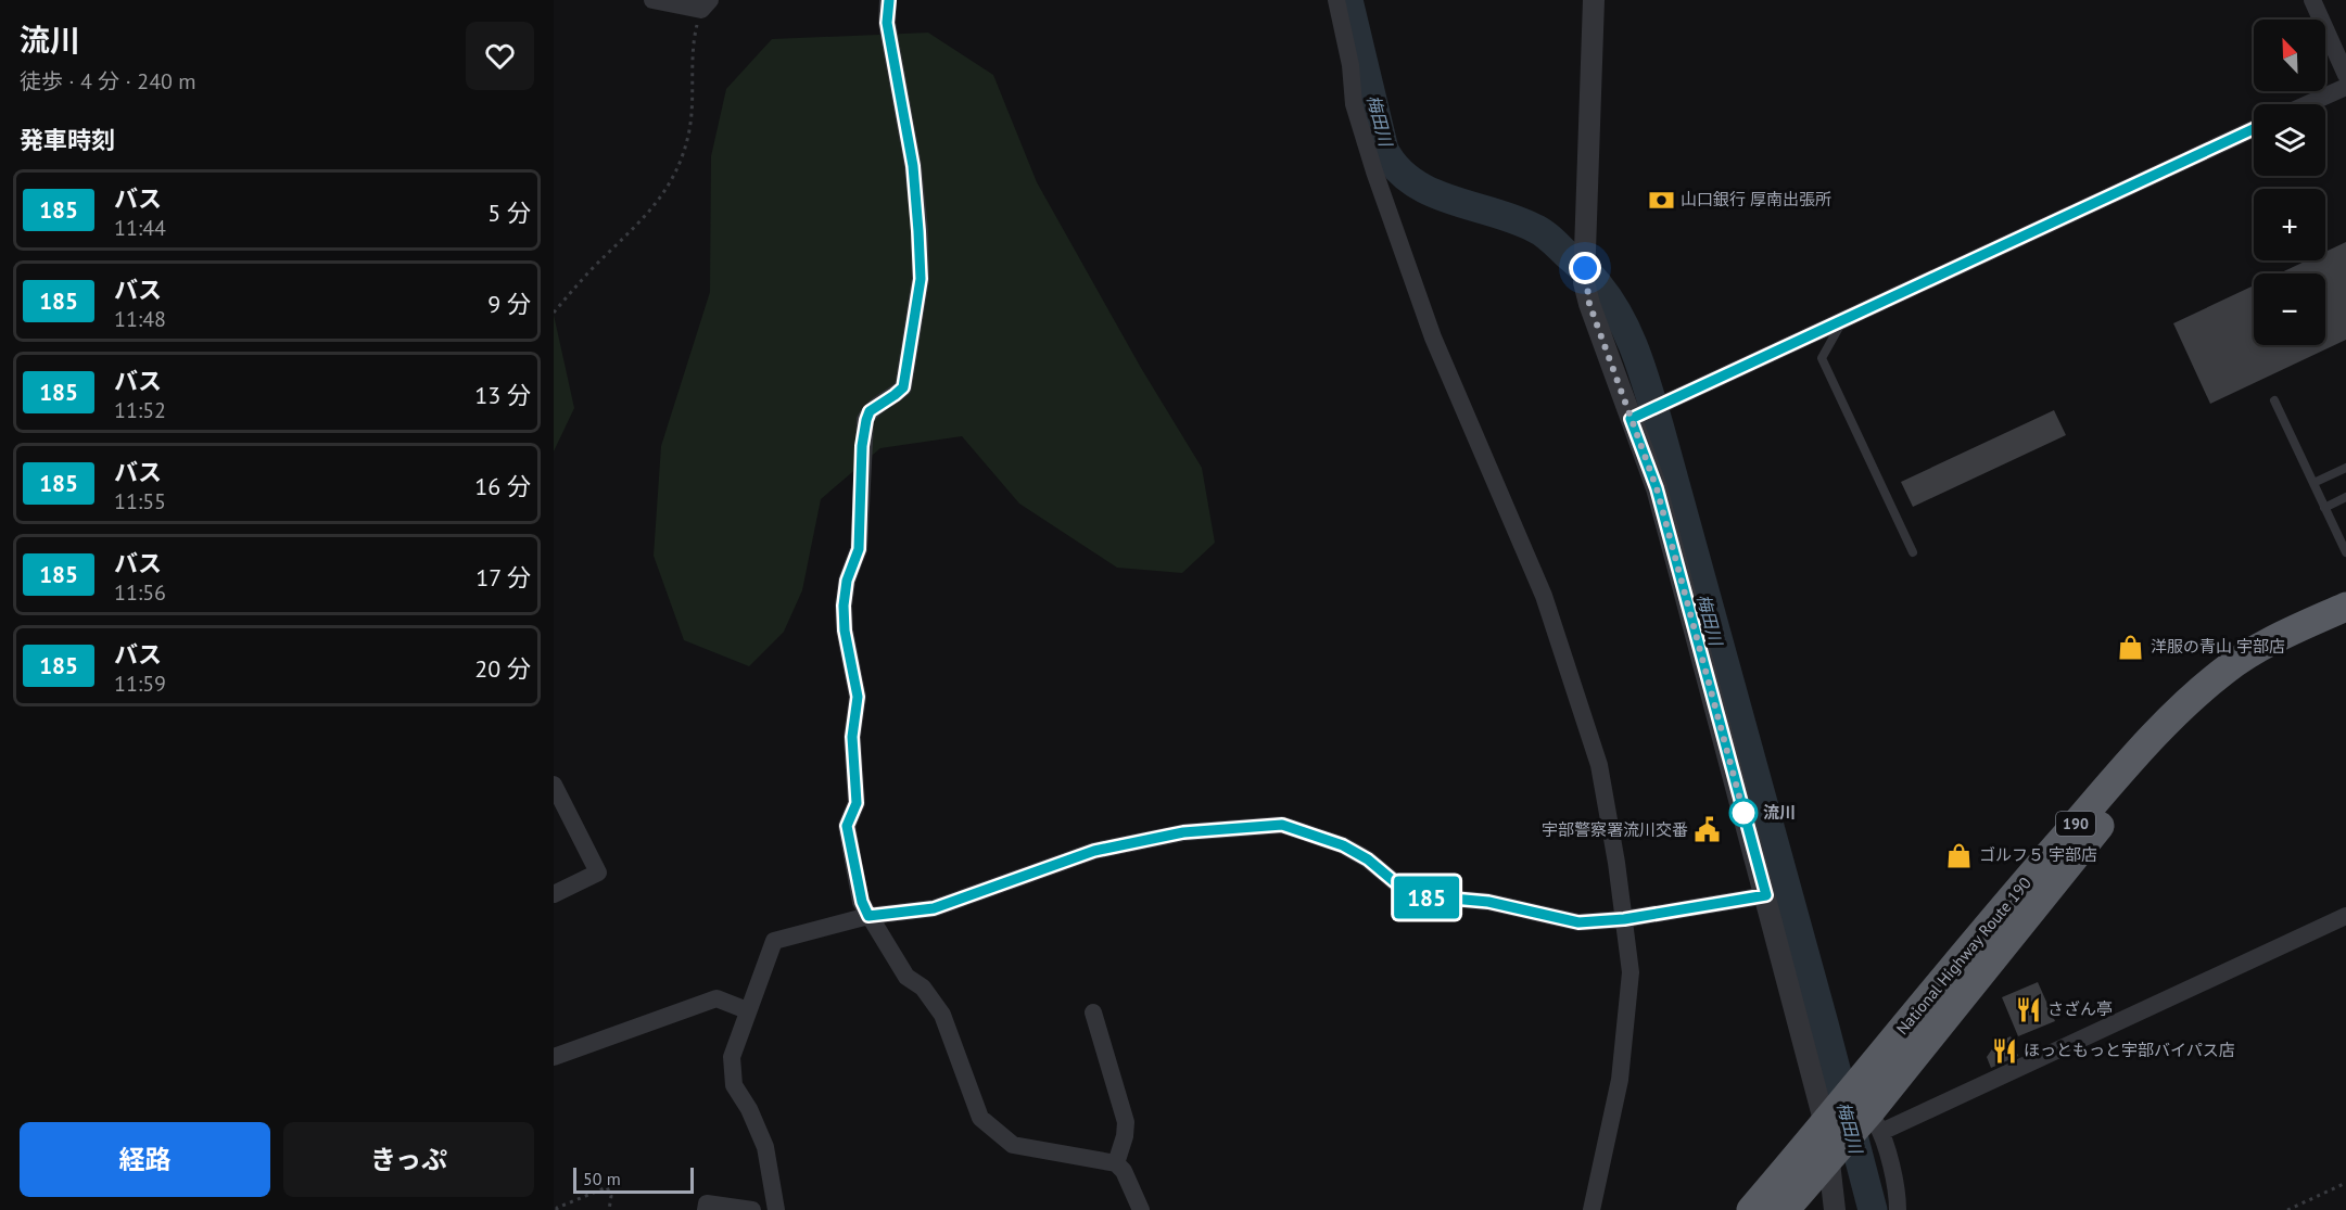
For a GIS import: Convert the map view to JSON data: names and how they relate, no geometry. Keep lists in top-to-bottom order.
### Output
{
  "streets": {
    "highway": ["190", "National Highway Route 190"]
  },
  "water": ["梅田川"],
  "places": {
    "bank": ["山口銀行 厚南出張所"],
    "shop": ["洋服の青山 宇部店", "ゴルフ５ 宇部店"],
    "other": ["流川"],
    "public building": ["宇部警察署流川交番"],
    "restaurant": ["さざん亭", "ほっともっと宇部バイパス店"]
  },
  "lines": ["bus line 185"],
  "scale_bar": "50 m",
  "north": "top left",
  "page": {
    "heading": [
      ["流川", "徒歩 · 4 分 · 240 m"],
      "発車時刻"
    ],
    "on_map": "185",
    "map_buttons": ["+", "−"],
    "list": [
      {
        "mark": "185",
        "name": "バス",
        "note": "11:44",
        "value": "5 分"
      },
      {
        "mark": "185",
        "name": "バス",
        "note": "11:48",
        "value": "9 分"
      },
      {
        "mark": "185",
        "name": "バス",
        "note": "11:52",
        "value": "13 分"
      },
      {
        "mark": "185",
        "name": "バス",
        "note": "11:55",
        "value": "16 分"
      },
      {
        "mark": "185",
        "name": "バス",
        "note": "11:56",
        "value": "17 分"
      },
      {
        "mark": "185",
        "name": "バス",
        "note": "11:59",
        "value": "20 分"
      }
    ],
    "buttons": ["経路", "きっぷ"],
    "scale": "50 m"
  }
}
